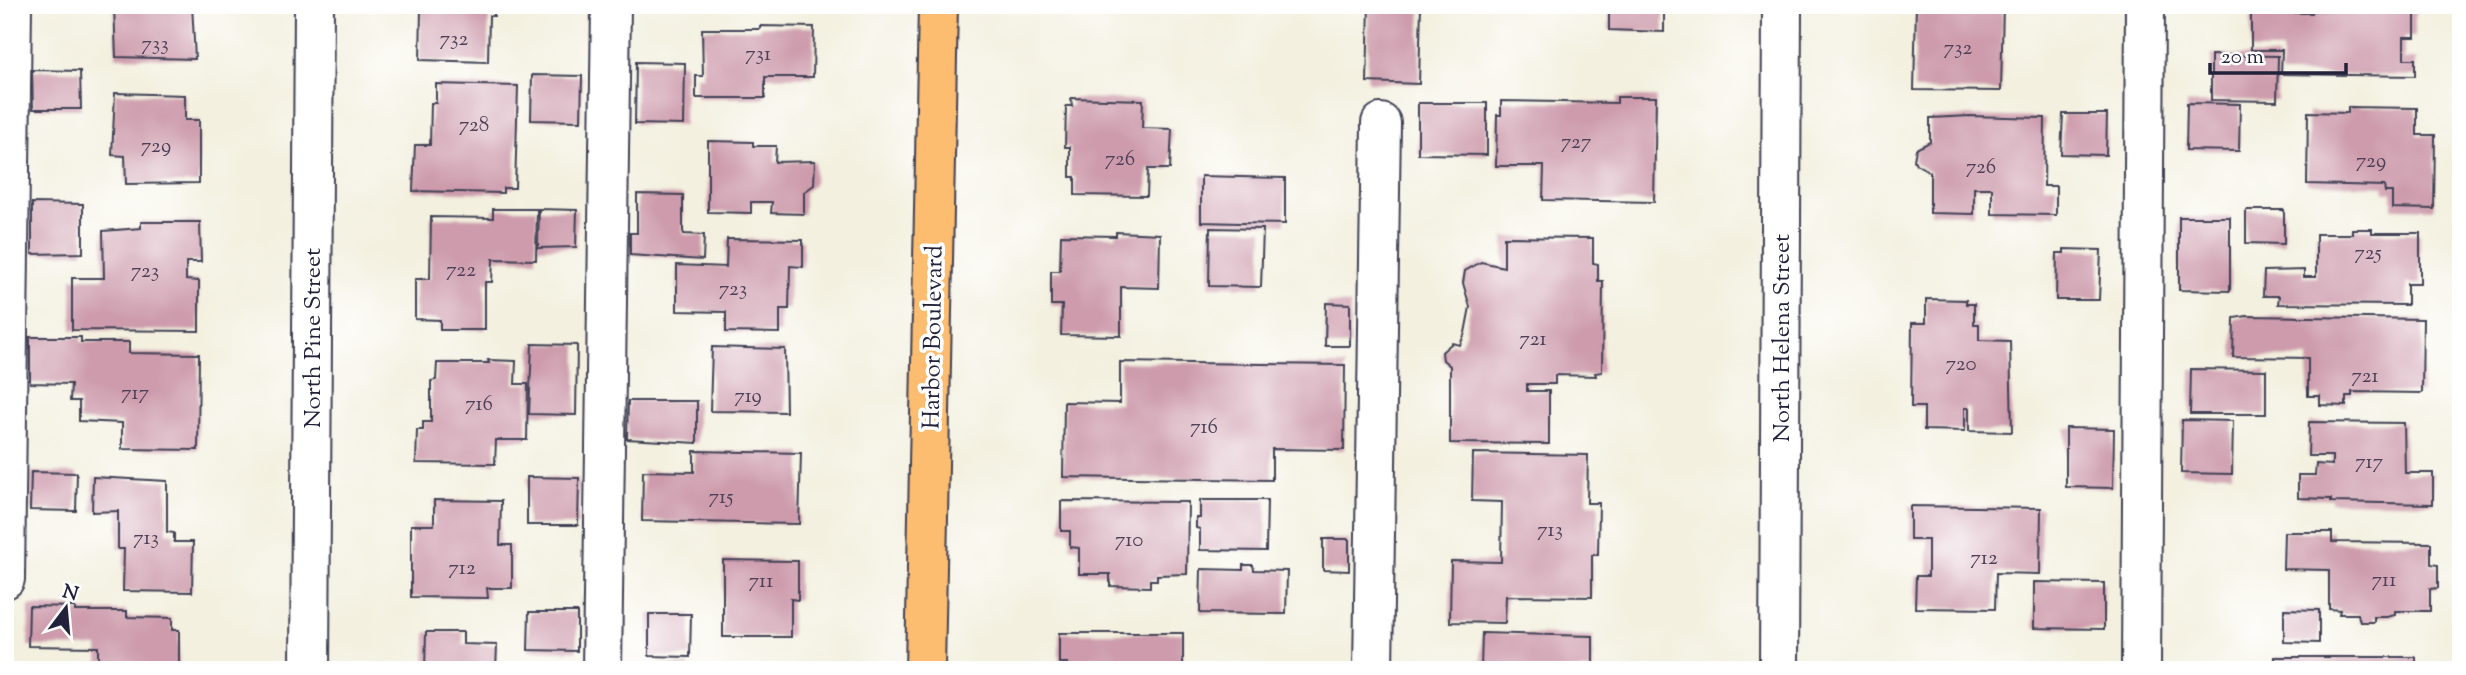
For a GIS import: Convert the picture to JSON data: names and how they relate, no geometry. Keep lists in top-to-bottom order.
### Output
{
  "streets": {
    "main road": ["Harbor Boulevard"],
    "street": ["North Pine Street", "North Helena Street"]
  },
  "house_numbers": [
    "732",
    "733",
    "732",
    "731",
    "728",
    "727",
    "729",
    "726",
    "729",
    "726",
    "725",
    "722",
    "723",
    "723",
    "721",
    "720",
    "721",
    "717",
    "719",
    "716",
    "716",
    "717",
    "715",
    "713",
    "713",
    "710",
    "712",
    "712",
    "711",
    "711"
  ],
  "scale_bar": "20 m",
  "north": "top"
}
